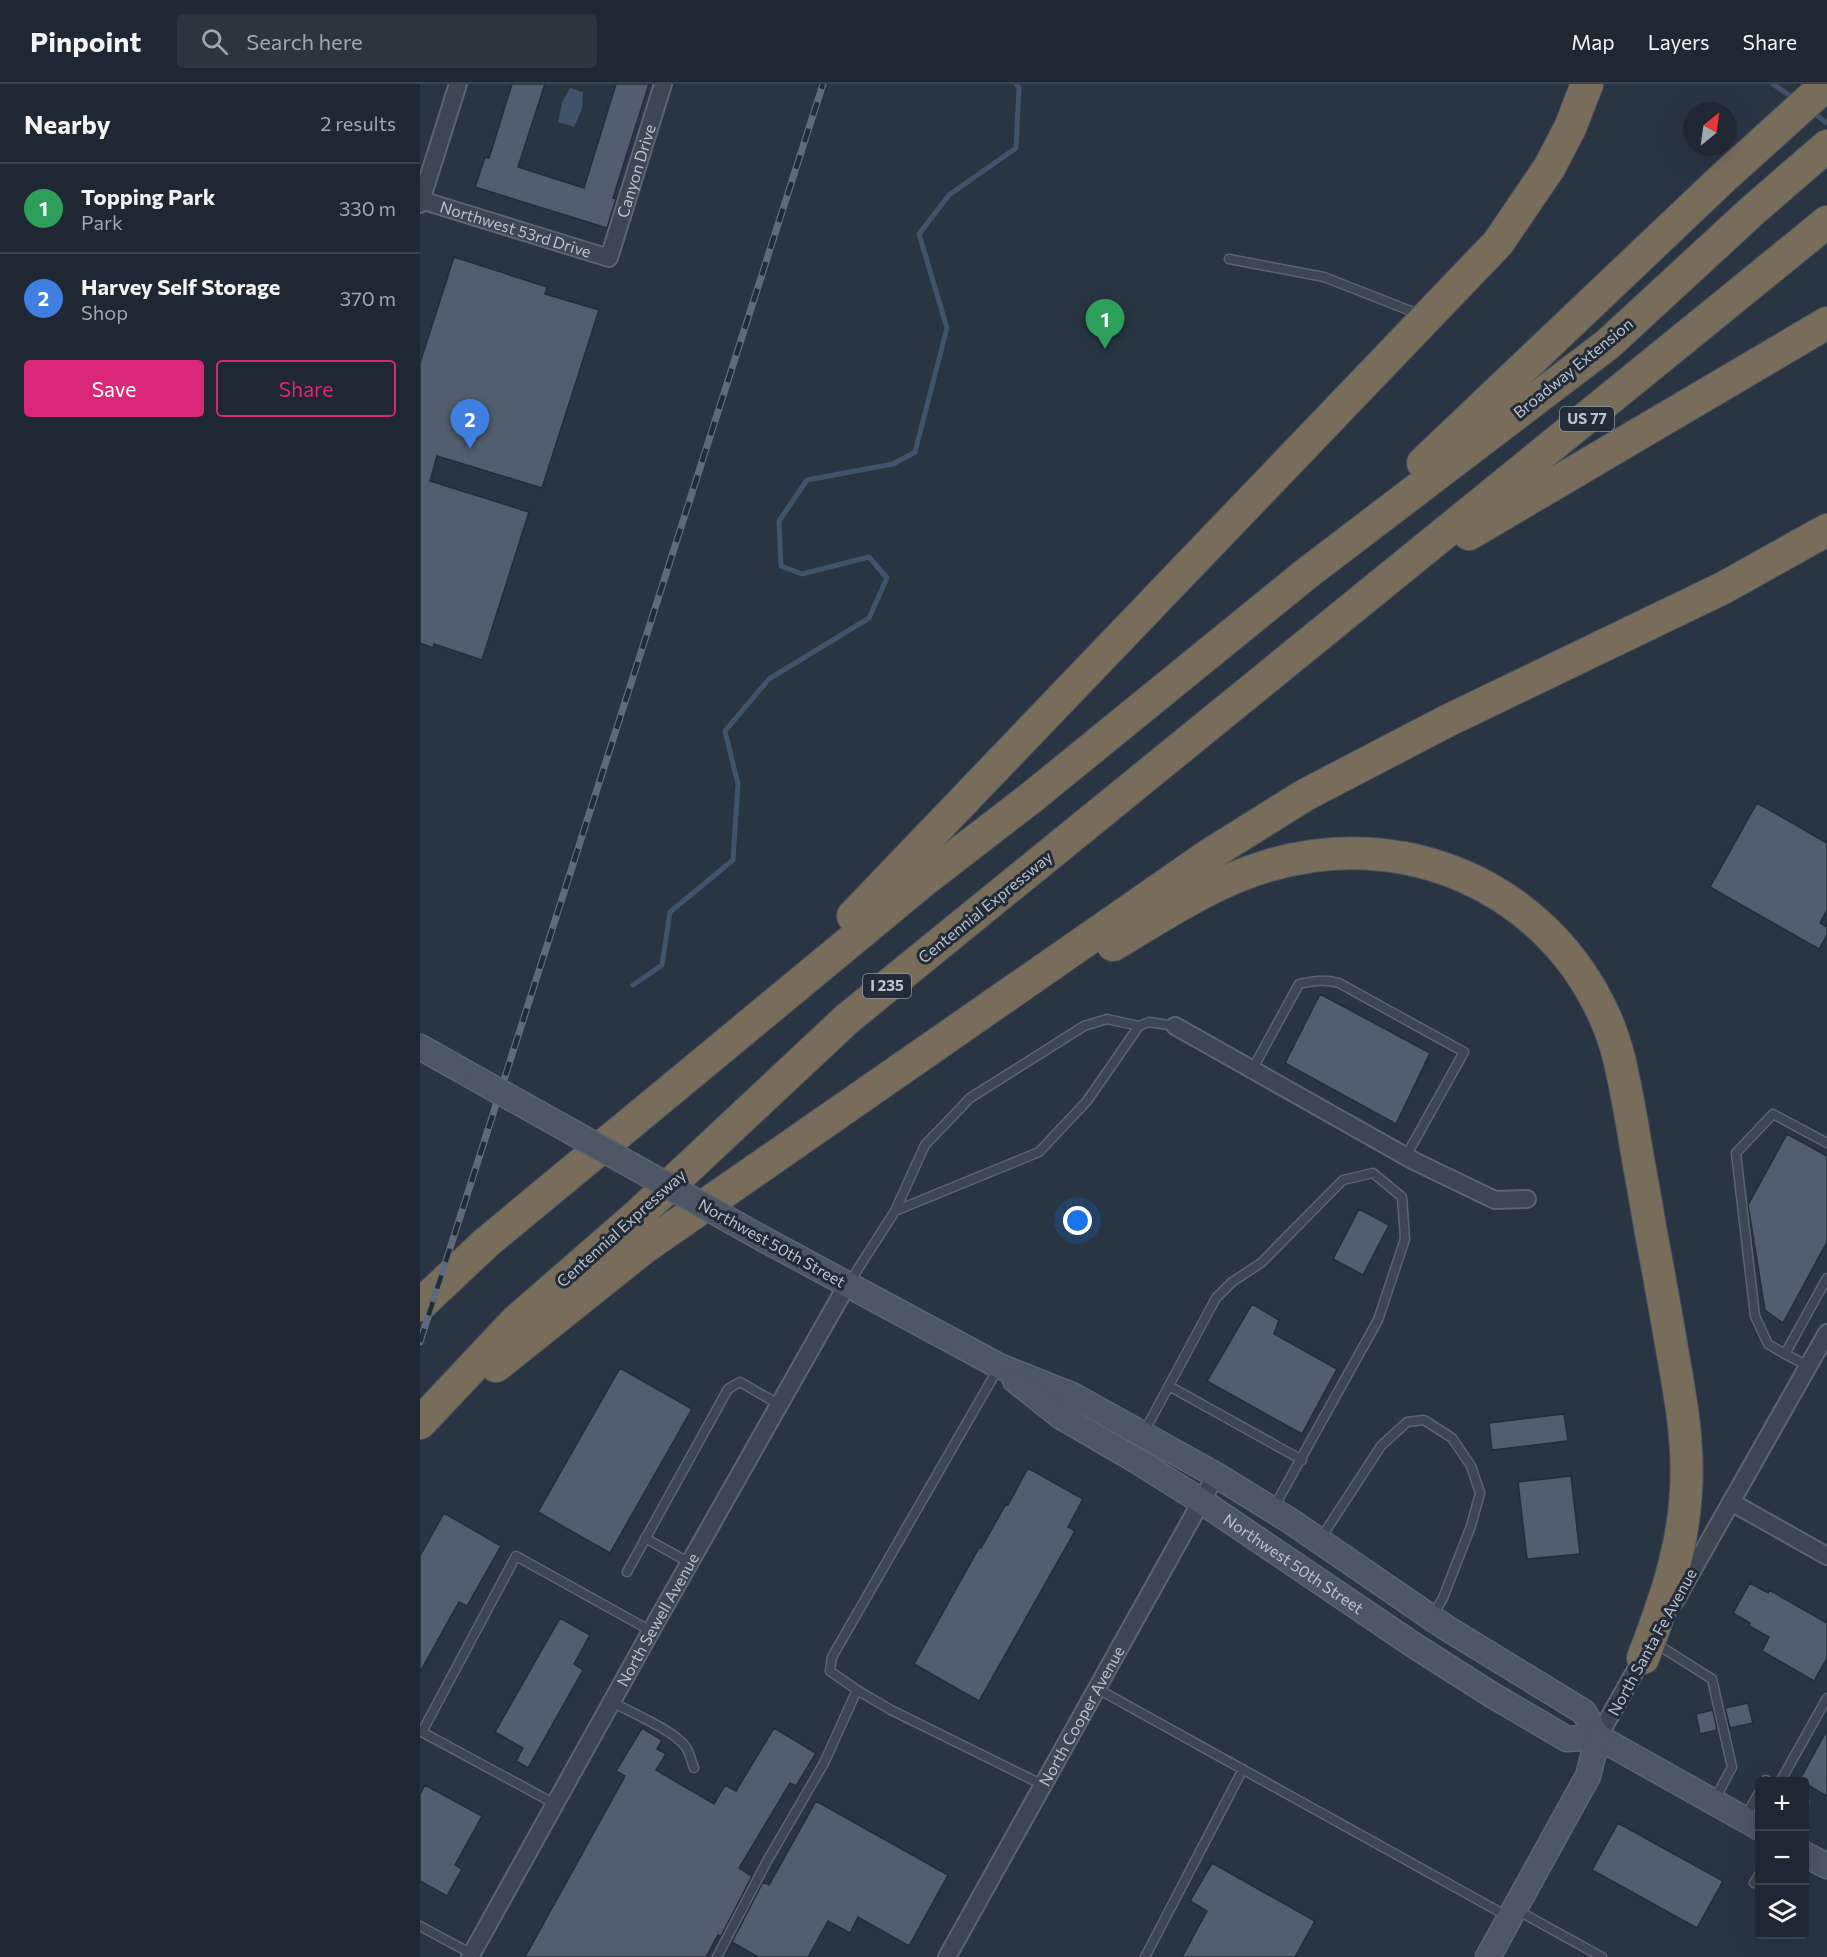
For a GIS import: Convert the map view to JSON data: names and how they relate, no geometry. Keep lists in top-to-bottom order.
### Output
{
  "streets": {
    "highway": [
      "Broadway Extension",
      "US 77",
      "Centennial Expressway",
      "I 235"
    ],
    "main road": ["Northwest 50th Street", "North Santa Fe Avenue"],
    "street": [
      "Canyon Drive",
      "Northwest 53rd Drive",
      "North Sewell Avenue",
      "North Cooper Avenue"
    ]
  },
  "crossings": [
    ["Canyon Drive", "Northwest 53rd Drive"],
    ["US 77", "Centennial Expressway"],
    ["Northwest 50th Street", "North Sewell Avenue"],
    ["Northwest 50th Street", "North Santa Fe Avenue"],
    ["Northwest 50th Street", "North Cooper Avenue"]
  ],
  "north": "top right",
  "page": {
    "header": "Pinpoint",
    "search": "Search here",
    "nav": ["Map", "Layers", "Share"],
    "heading": ["Nearby", "2 results"],
    "list": [
      {
        "mark": "1",
        "name": "Topping Park",
        "note": "Park",
        "value": "330 m"
      },
      {
        "mark": "2",
        "name": "Harvey Self Storage",
        "note": "Shop",
        "value": "370 m"
      }
    ],
    "pins": ["1", "2"],
    "buttons": ["Save", "Share"],
    "map_buttons": ["+", "−"]
  }
}
